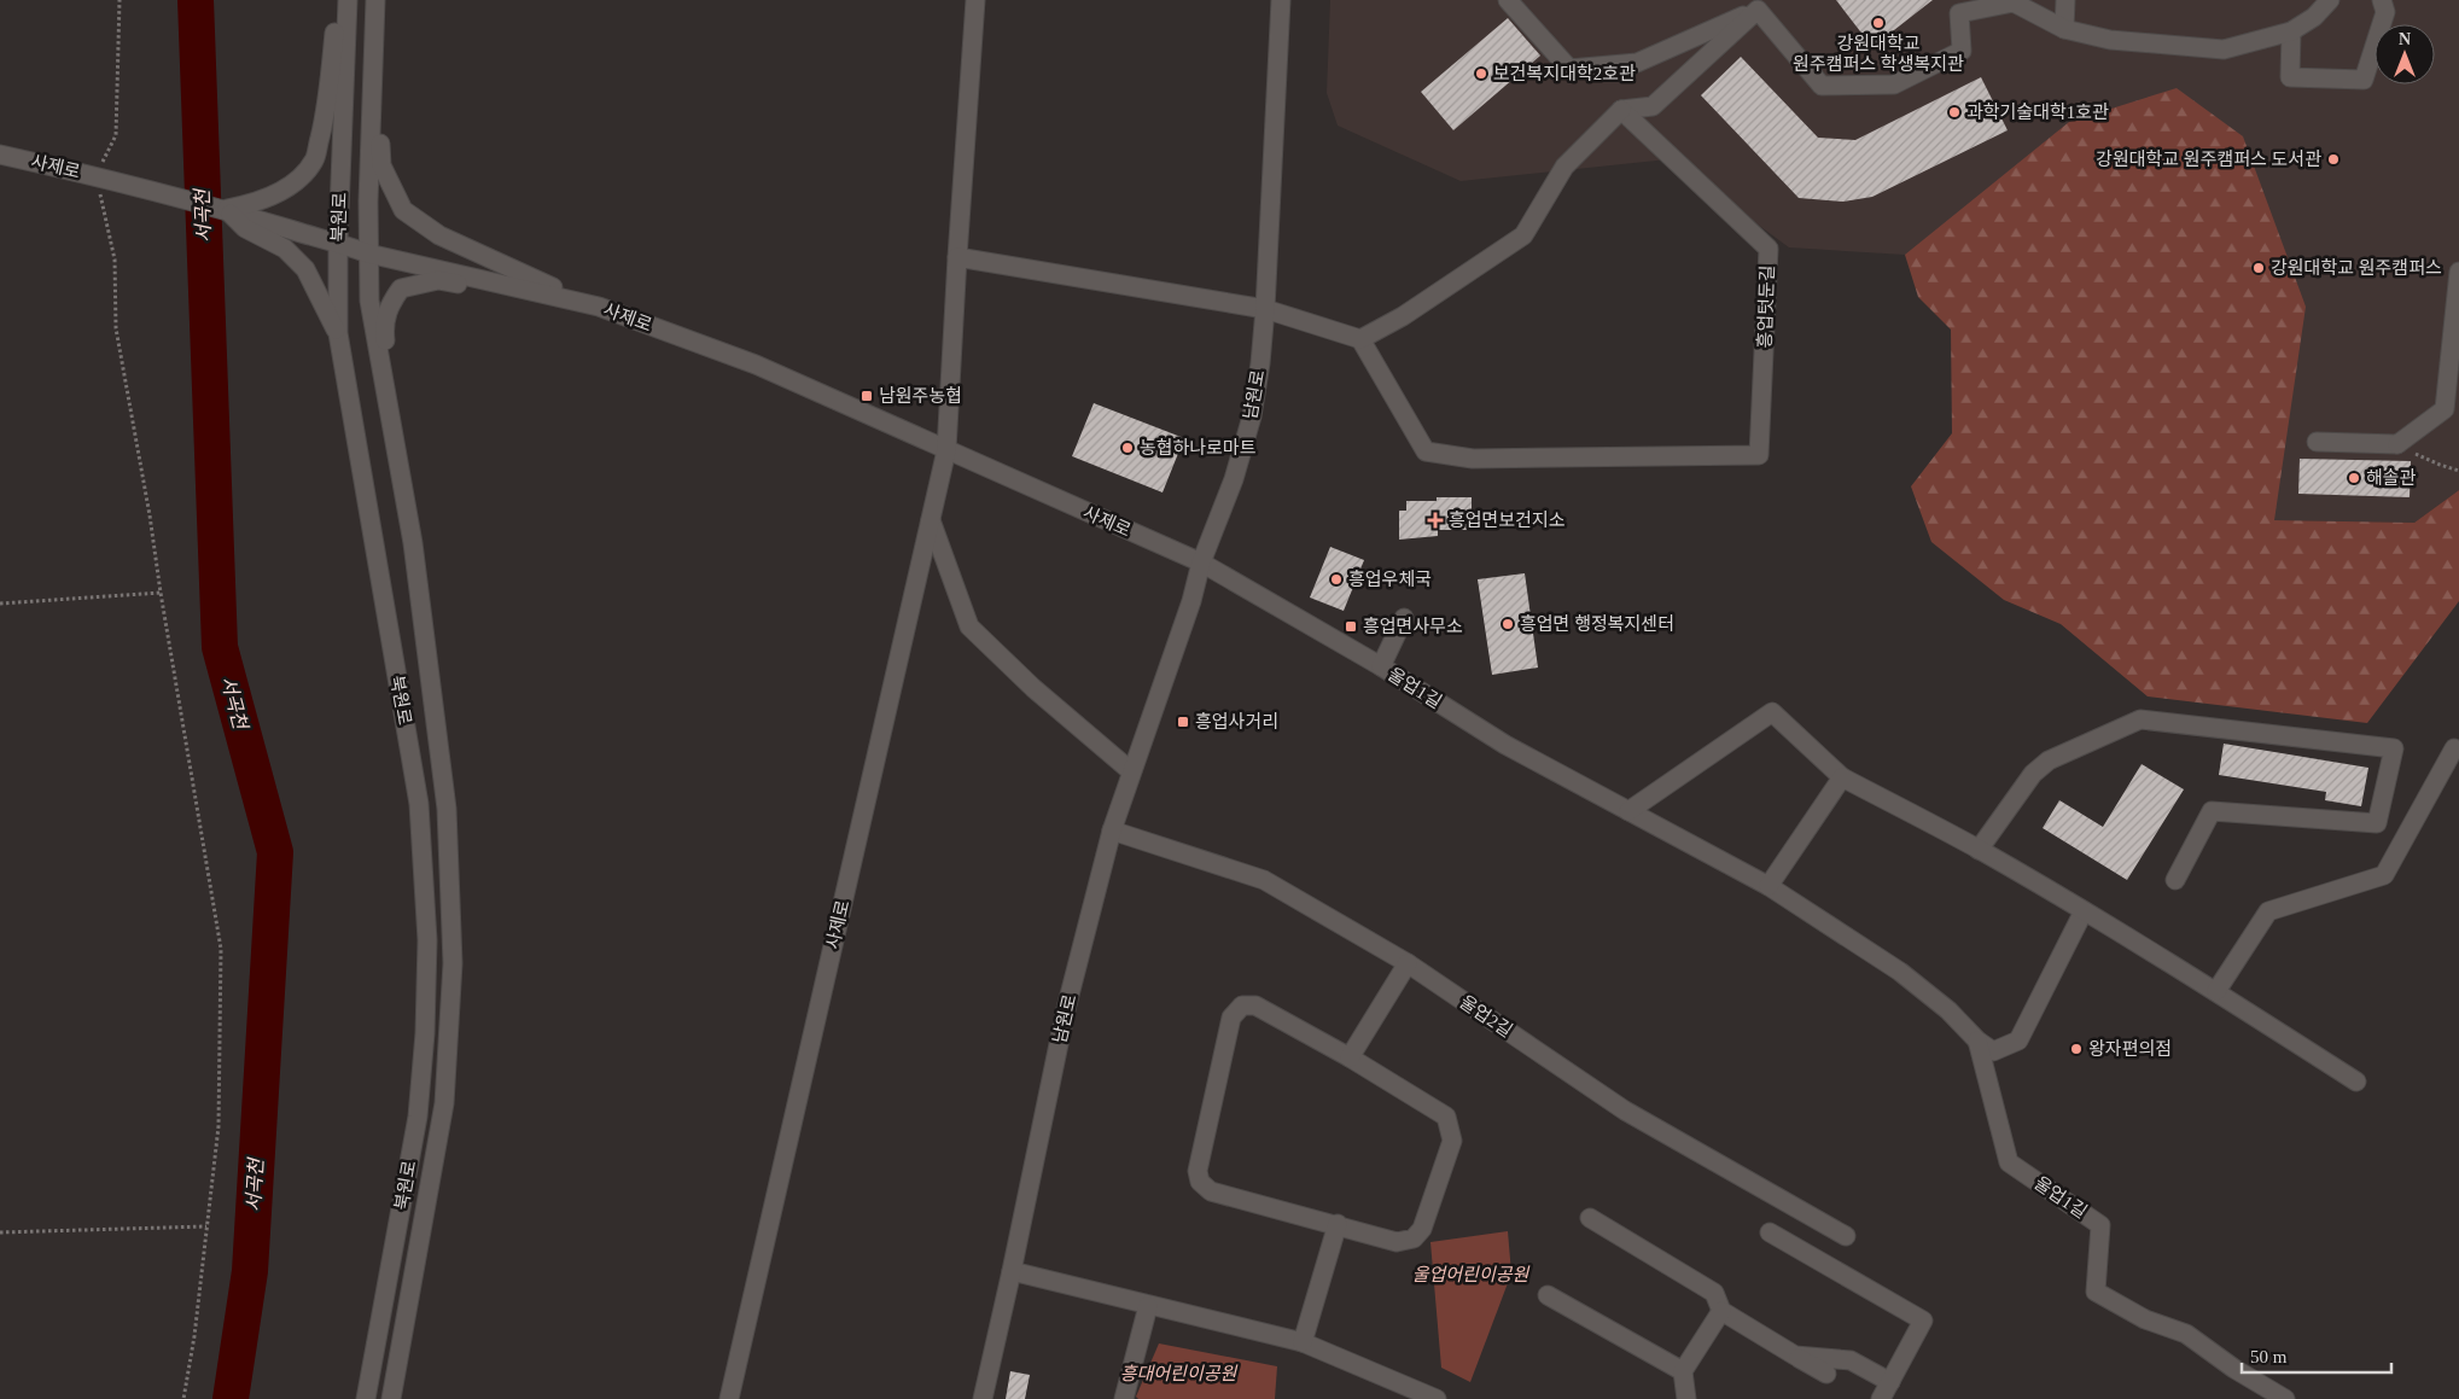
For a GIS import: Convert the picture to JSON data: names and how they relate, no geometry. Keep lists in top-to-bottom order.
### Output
{
  "streets": {
    "street": [
      "사제로",
      "북원로",
      "흥업텃둔길",
      "남원로",
      "울업1길",
      "울업2길"
    ]
  },
  "crossings": [
    ["사제로", "북원로"],
    ["사제로", "남원로"],
    ["사제로", "울업1길"],
    ["남원로", "울업1길"],
    ["남원로", "울업2길"]
  ],
  "water": ["서곡천"],
  "parks": ["울업어린이공원", "흥대어린이공원"],
  "places": {
    "other": [
      "강원대학교 원주캠퍼스 학생복지관",
      "보건복지대학2호관",
      "과학기술대학1호관",
      "강원대학교 원주캠퍼스 도서관",
      "강원대학교 원주캠퍼스",
      "농협하나로마트",
      "해솔관",
      "흥업우체국",
      "흥업면 행정복지센터",
      "왕자편의점"
    ],
    "transit": ["남원주농협", "흥업면사무소", "흥업사거리"],
    "health": ["흥업면보건지소"]
  },
  "scale_bar": "50 m",
  "north": "top"
}
